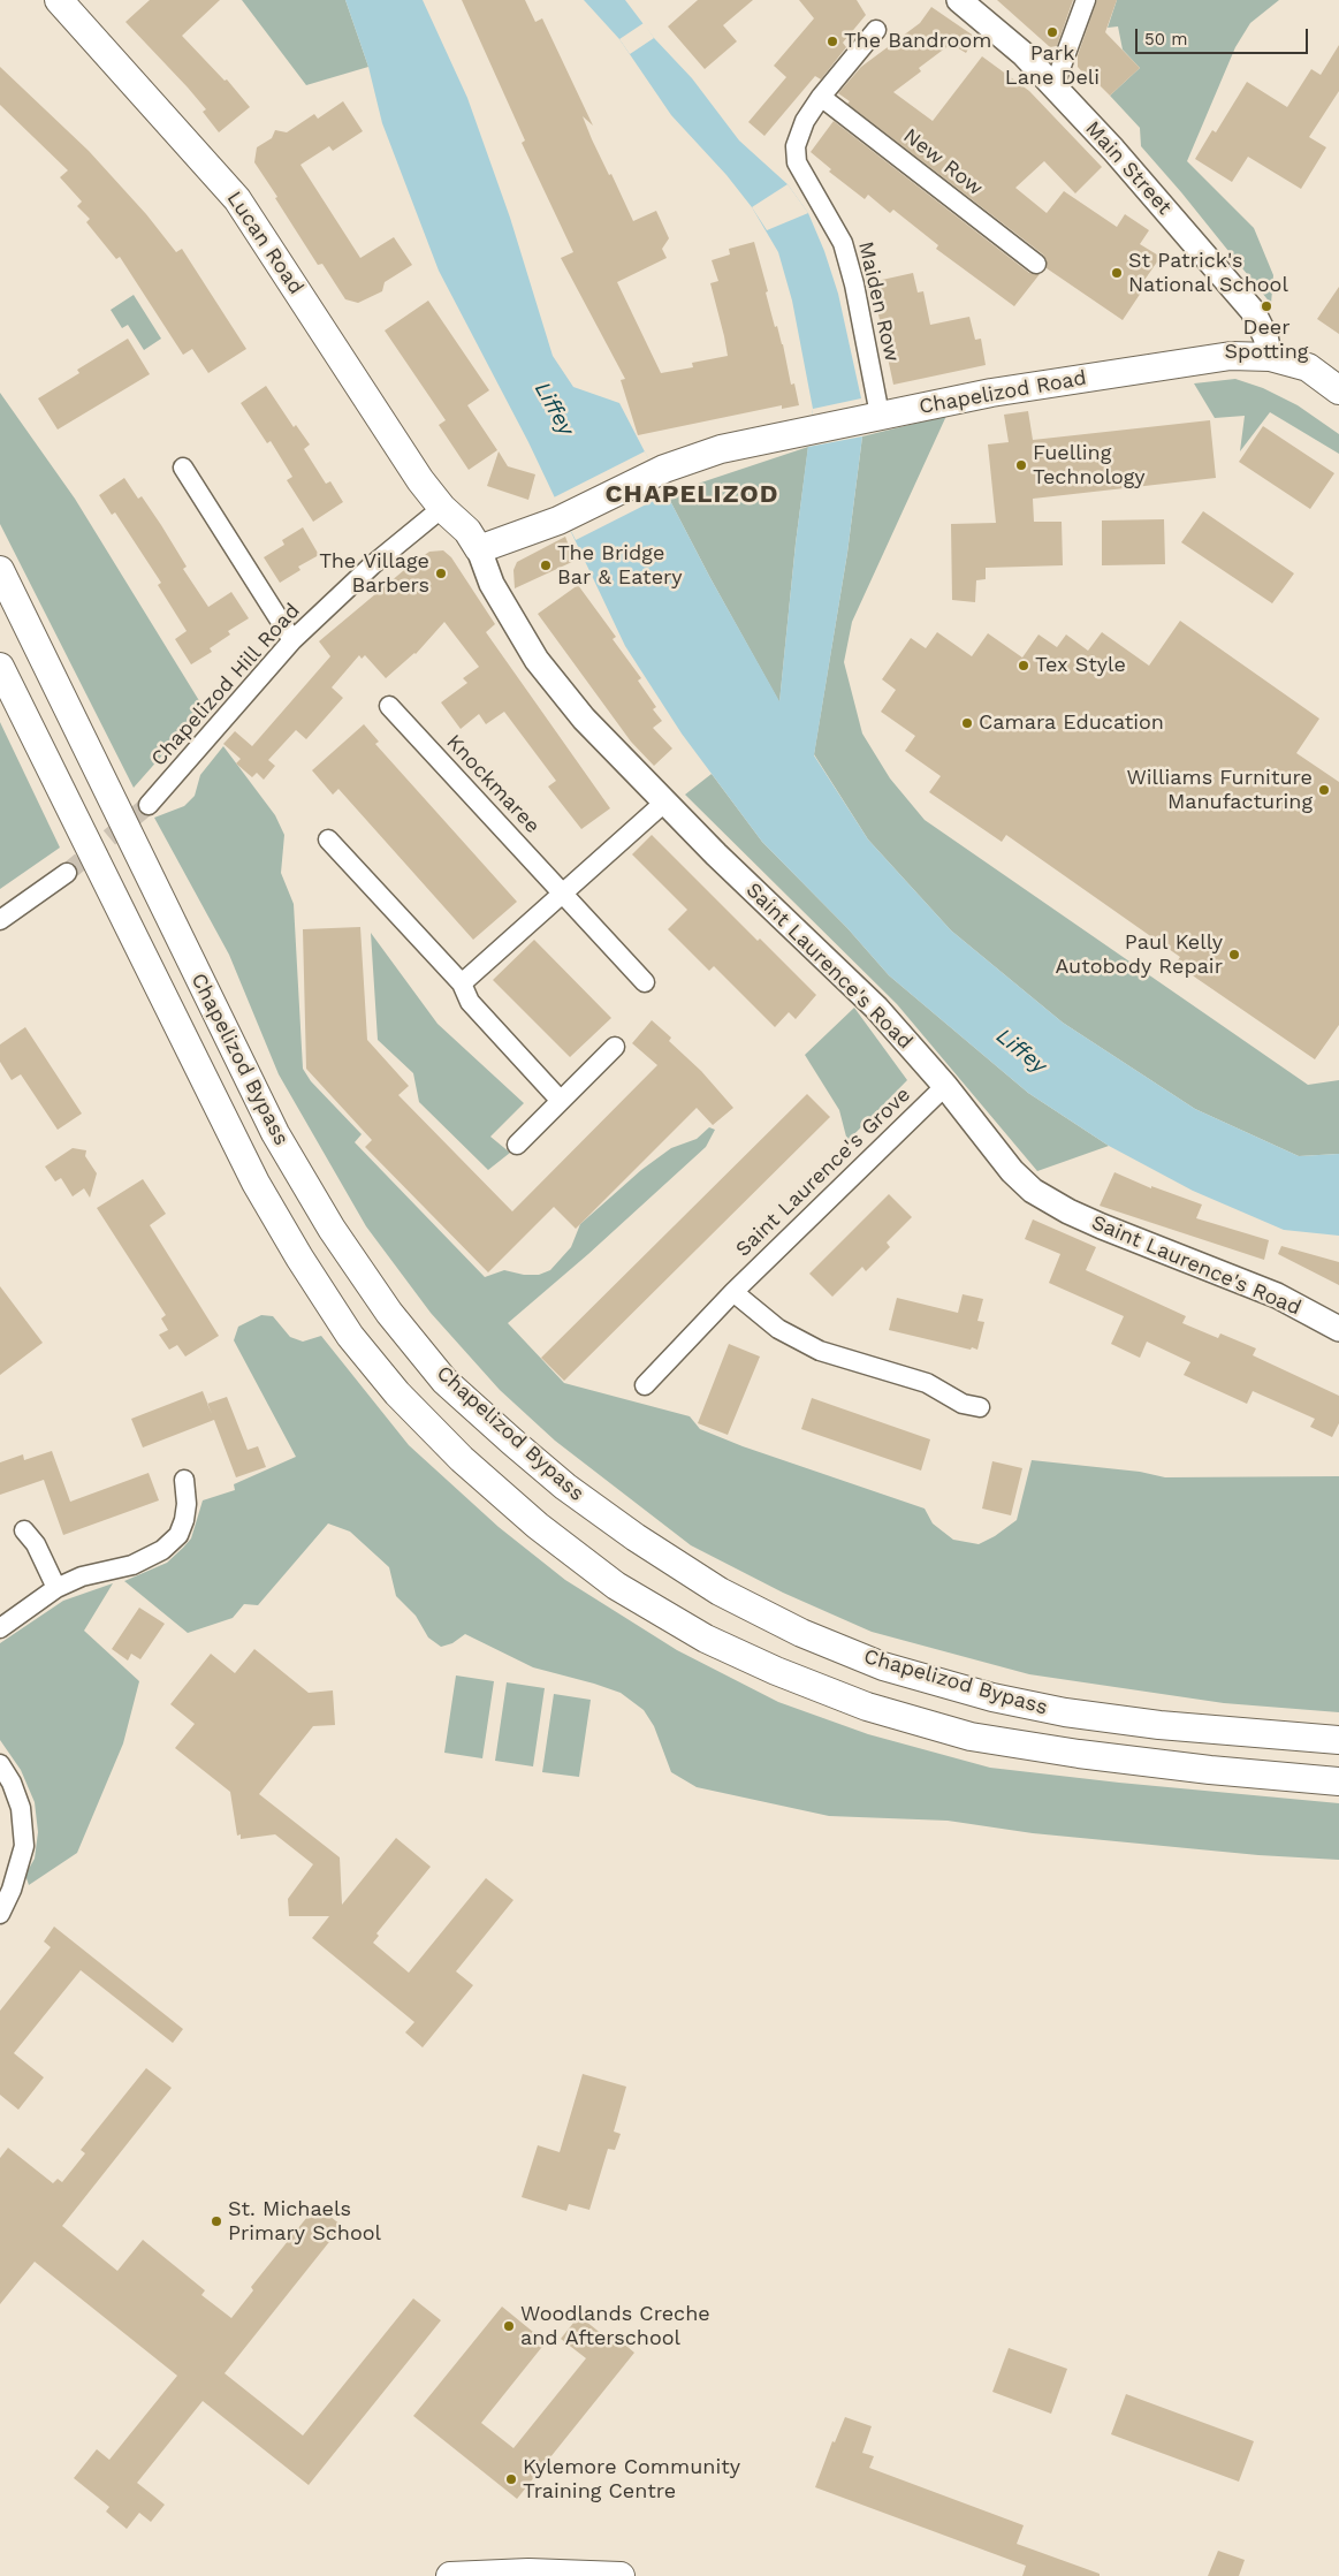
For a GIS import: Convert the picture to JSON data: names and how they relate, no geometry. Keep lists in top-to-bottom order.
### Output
{
  "streets": {
    "main road": [
      "Lucan Road",
      "Chapelizod Road",
      "Saint Laurence's Road",
      "Chapelizod Bypass"
    ],
    "street": [
      "New Row",
      "Main Street",
      "Maiden Row",
      "Chapelizod Hill Road",
      "Knockmaree",
      "Saint Laurence's Grove"
    ]
  },
  "crossings": [
    ["New Row", "Maiden Row"],
    ["Main Street", "Chapelizod Road"],
    ["Lucan Road", "Chapelizod Hill Road"],
    ["Lucan Road", "Saint Laurence's Road"],
    ["Maiden Row", "Chapelizod Road"],
    ["Chapelizod Road", "Saint Laurence's Road"],
    ["Chapelizod Hill Road", "Saint Laurence's Road"],
    ["Saint Laurence's Road", "Saint Laurence's Grove"]
  ],
  "districts": ["CHAPELIZOD"],
  "water": ["Liffey"],
  "places": [
    "Park Lane Deli",
    "The Bandroom",
    "St Patrick's National School",
    "Deer Spotting",
    "Fuelling Technology",
    "The Bridge Bar & Eatery",
    "The Village Barbers",
    "Tex Style",
    "Camara Education",
    "Williams Furniture Manufacturing",
    "Paul Kelly Autobody Repair",
    "St. Michaels Primary School",
    "Woodlands Creche and Afterschool",
    "Kylemore Community Training Centre"
  ],
  "scale_bar": "50 m"
}
